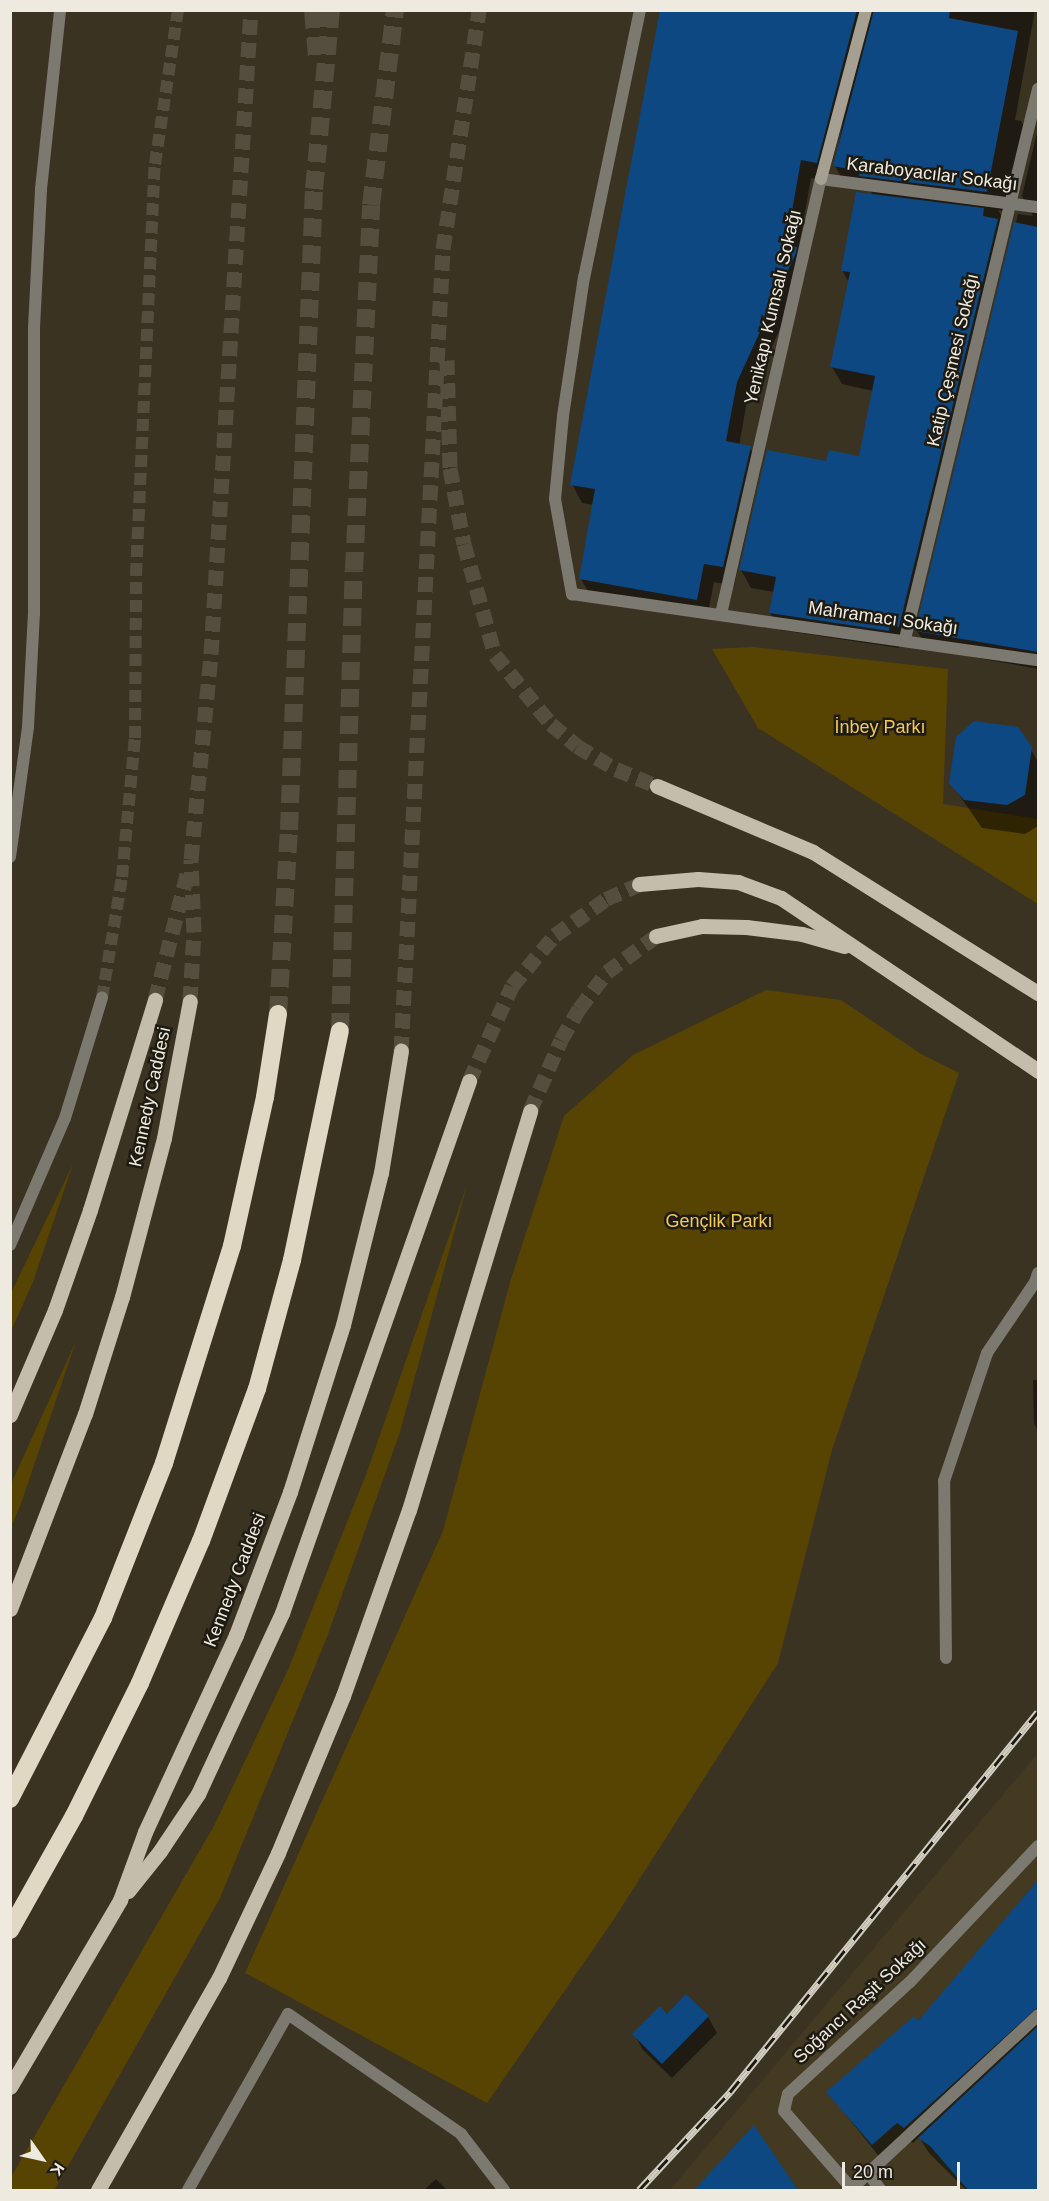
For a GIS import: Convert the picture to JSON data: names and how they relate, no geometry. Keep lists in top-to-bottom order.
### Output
{
  "streets": {
    "main road": ["Kennedy Caddesi"],
    "street": [
      "Karaboyacılar Sokağı",
      "Yenikapı Kumsalı Sokağı",
      "Katip Çeşmesi Sokağı",
      "Mahramacı Sokağı",
      "Soğancı Raşit Sokağı"
    ]
  },
  "crossings": [
    ["Karaboyacılar Sokağı", "Yenikapı Kumsalı Sokağı"],
    ["Karaboyacılar Sokağı", "Katip Çeşmesi Sokağı"],
    ["Yenikapı Kumsalı Sokağı", "Mahramacı Sokağı"],
    ["Katip Çeşmesi Sokağı", "Mahramacı Sokağı"]
  ],
  "parks": ["İnbey Parkı", "Gençlik Parkı"],
  "scale_bar": "20 m",
  "north": "bottom right"
}
